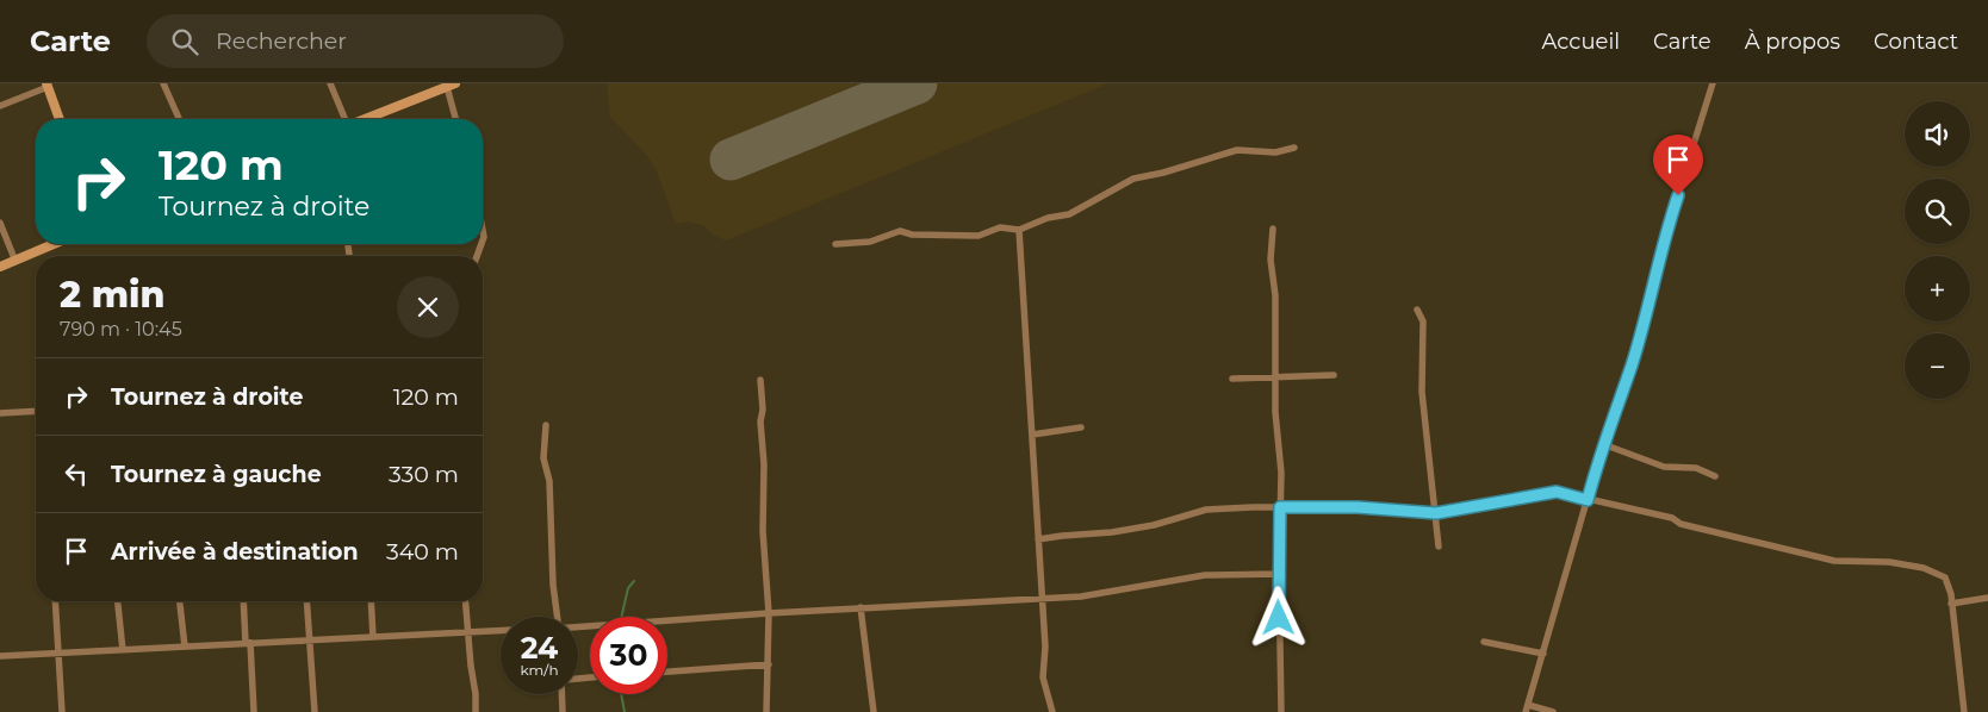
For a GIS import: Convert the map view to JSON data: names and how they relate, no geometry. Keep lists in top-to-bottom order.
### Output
{
  "page": {
    "header": "Carte",
    "search": "Rechercher",
    "nav": [
      "Accueil",
      "Carte",
      "À propos",
      "Contact"
    ],
    "map_buttons": ["+", "−"],
    "turn": ["120 m", "Tournez à droite"],
    "heading": ["2 min", "790 m · 10:45"],
    "list": [
      {
        "name": "Tournez à droite",
        "value": "120 m"
      },
      {
        "name": "Tournez à gauche",
        "value": "330 m"
      },
      {
        "name": "Arrivée à destination",
        "value": "340 m"
      }
    ],
    "speed": "24 km/h",
    "limit": "30"
  }
}
